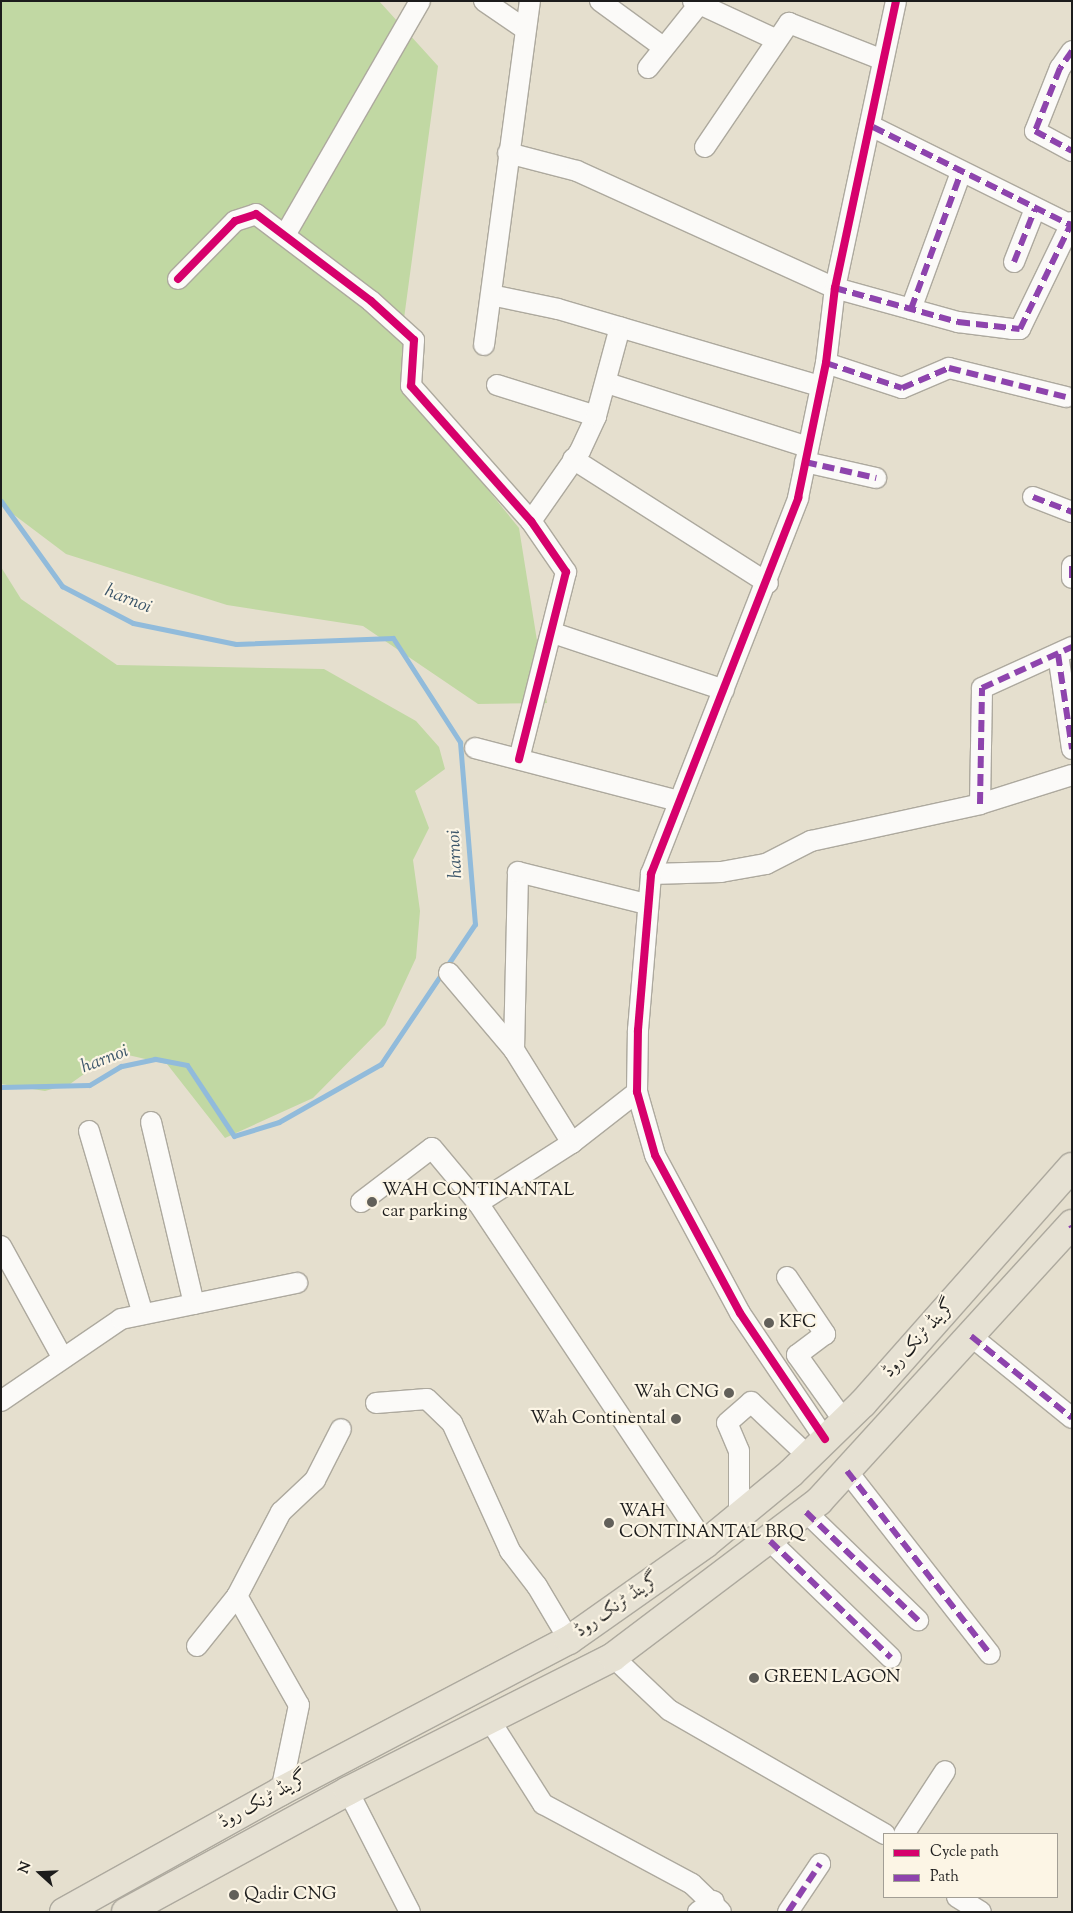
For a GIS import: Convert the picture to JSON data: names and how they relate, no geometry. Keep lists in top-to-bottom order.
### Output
{
  "streets": {
    "highway": ["گرینڈ ٹرنک روڈ"]
  },
  "water": ["harnoi"],
  "places": [
    "WAH CONTINANTAL car parking",
    "KFC",
    "Wah CNG",
    "Wah Continental",
    "WAH CONTINANTAL BRQ",
    "GREEN LAGON",
    "Qadir CNG"
  ],
  "legend": ["Cycle path", "Path"],
  "north": "left"
}
